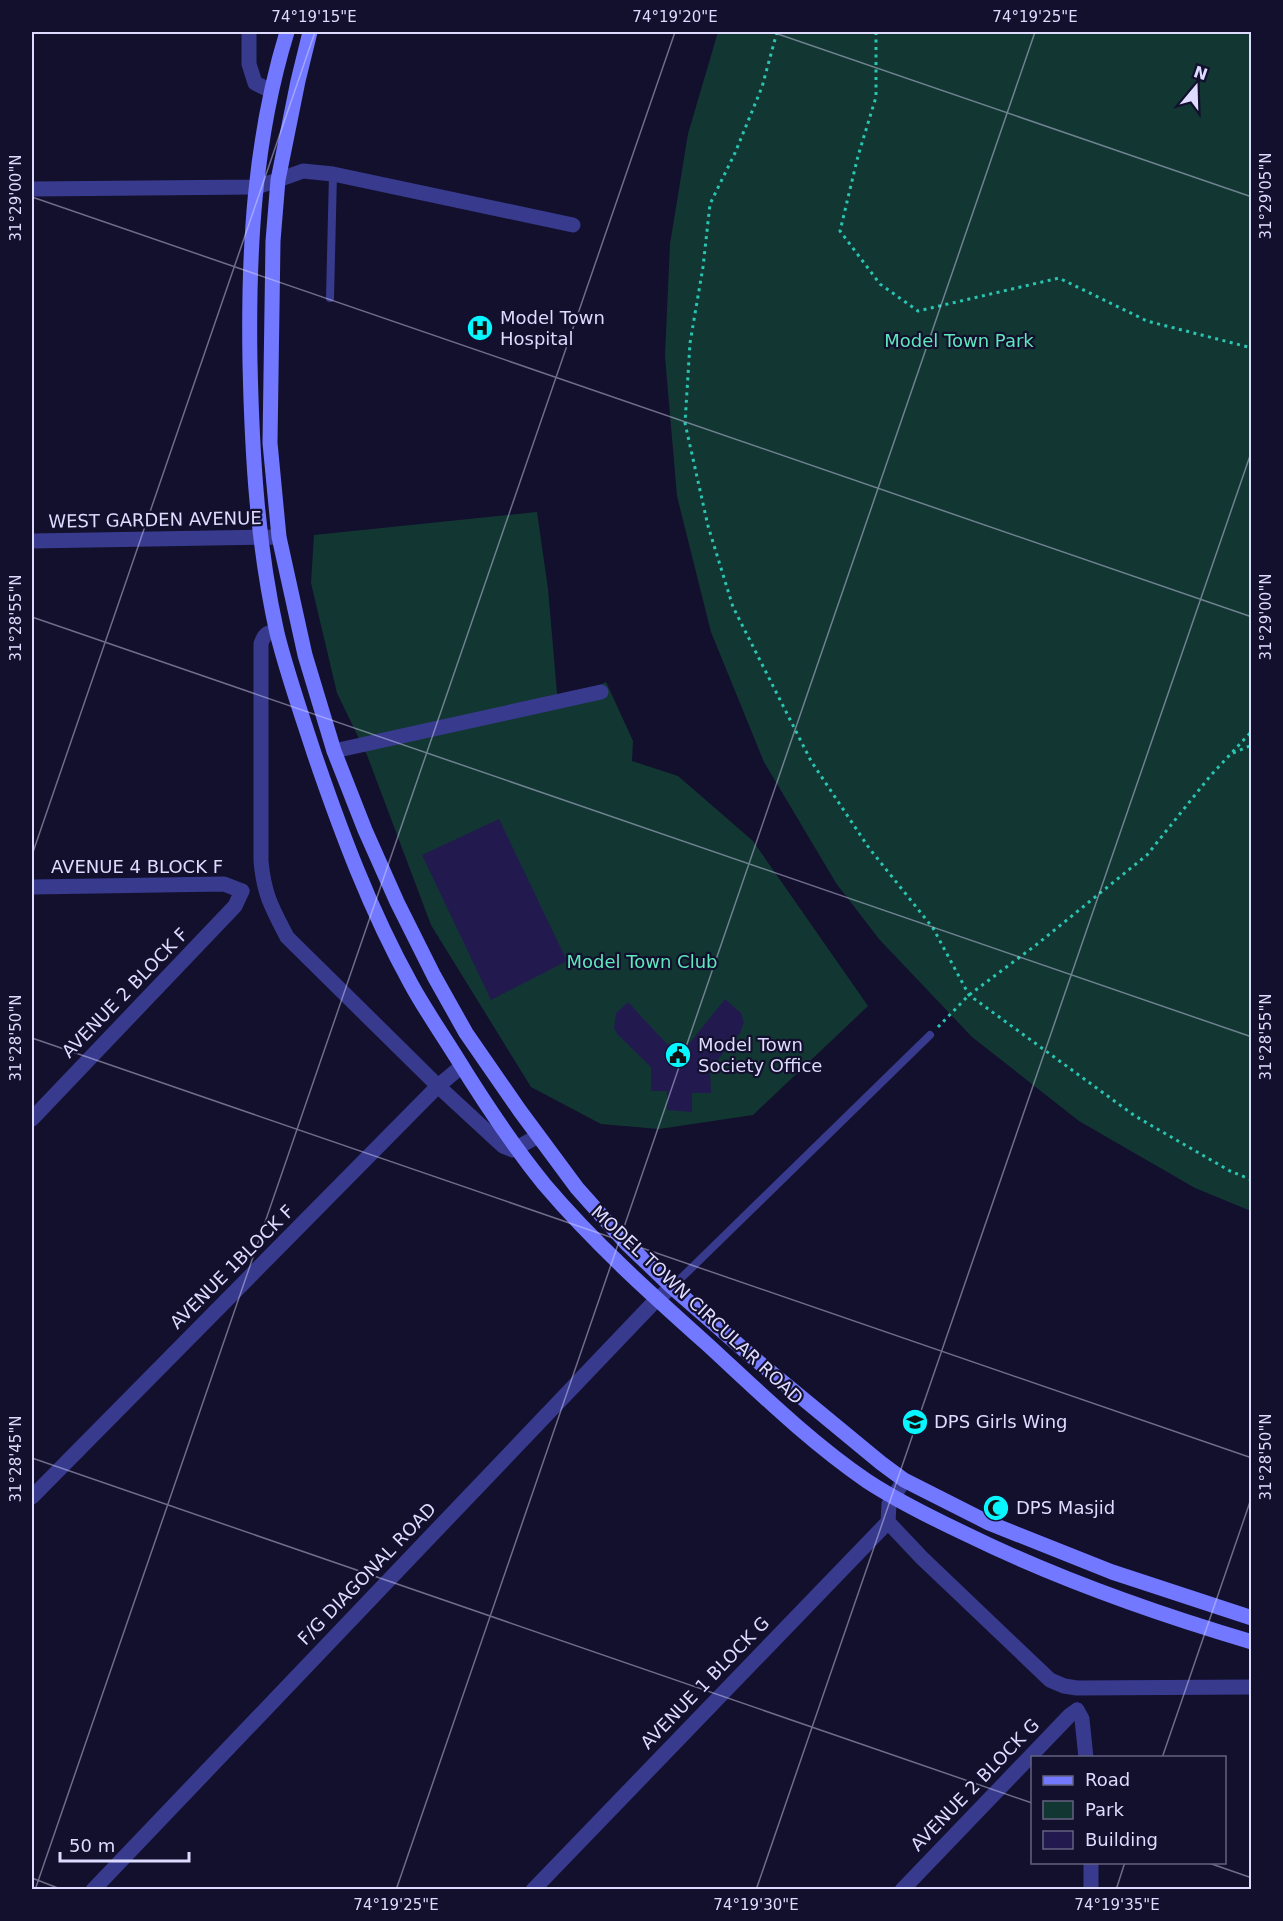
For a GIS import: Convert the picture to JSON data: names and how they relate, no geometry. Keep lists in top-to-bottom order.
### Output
{
  "streets": {
    "main road": ["MODEL TOWN CIRCULAR ROAD"],
    "street": [
      "WEST GARDEN AVENUE",
      "AVENUE 4 BLOCK F",
      "AVENUE 2 BLOCK F",
      "AVENUE 1BLOCK F",
      "F/G DIAGONAL ROAD",
      "AVENUE 1 BLOCK G",
      "AVENUE 2 BLOCK G"
    ]
  },
  "crossings": [
    ["WEST GARDEN AVENUE", "MODEL TOWN CIRCULAR ROAD"],
    ["AVENUE 4 BLOCK F", "AVENUE 2 BLOCK F"],
    ["AVENUE 1BLOCK F", "MODEL TOWN CIRCULAR ROAD"],
    ["MODEL TOWN CIRCULAR ROAD", "F/G DIAGONAL ROAD"]
  ],
  "parks": ["Model Town Park", "Model Town Club"],
  "places": {
    "hospital": ["Model Town Hospital"],
    "public building": ["Model Town Society Office"],
    "school or university": ["DPS Girls Wing"],
    "mosque": ["DPS Masjid"]
  },
  "legend": ["Road", "Park", "Building"],
  "scale_bar": "50 m",
  "north": "top",
  "coordinates": [
    "74°19'15\"E",
    "74°19'20\"E",
    "74°19'25\"E",
    "31°29'05\"N",
    "31°29'00\"N",
    "31°28'55\"N",
    "31°28'50\"N",
    "31°28'45\"N",
    "74°19'30\"E",
    "74°19'35\"E"
  ]
}
